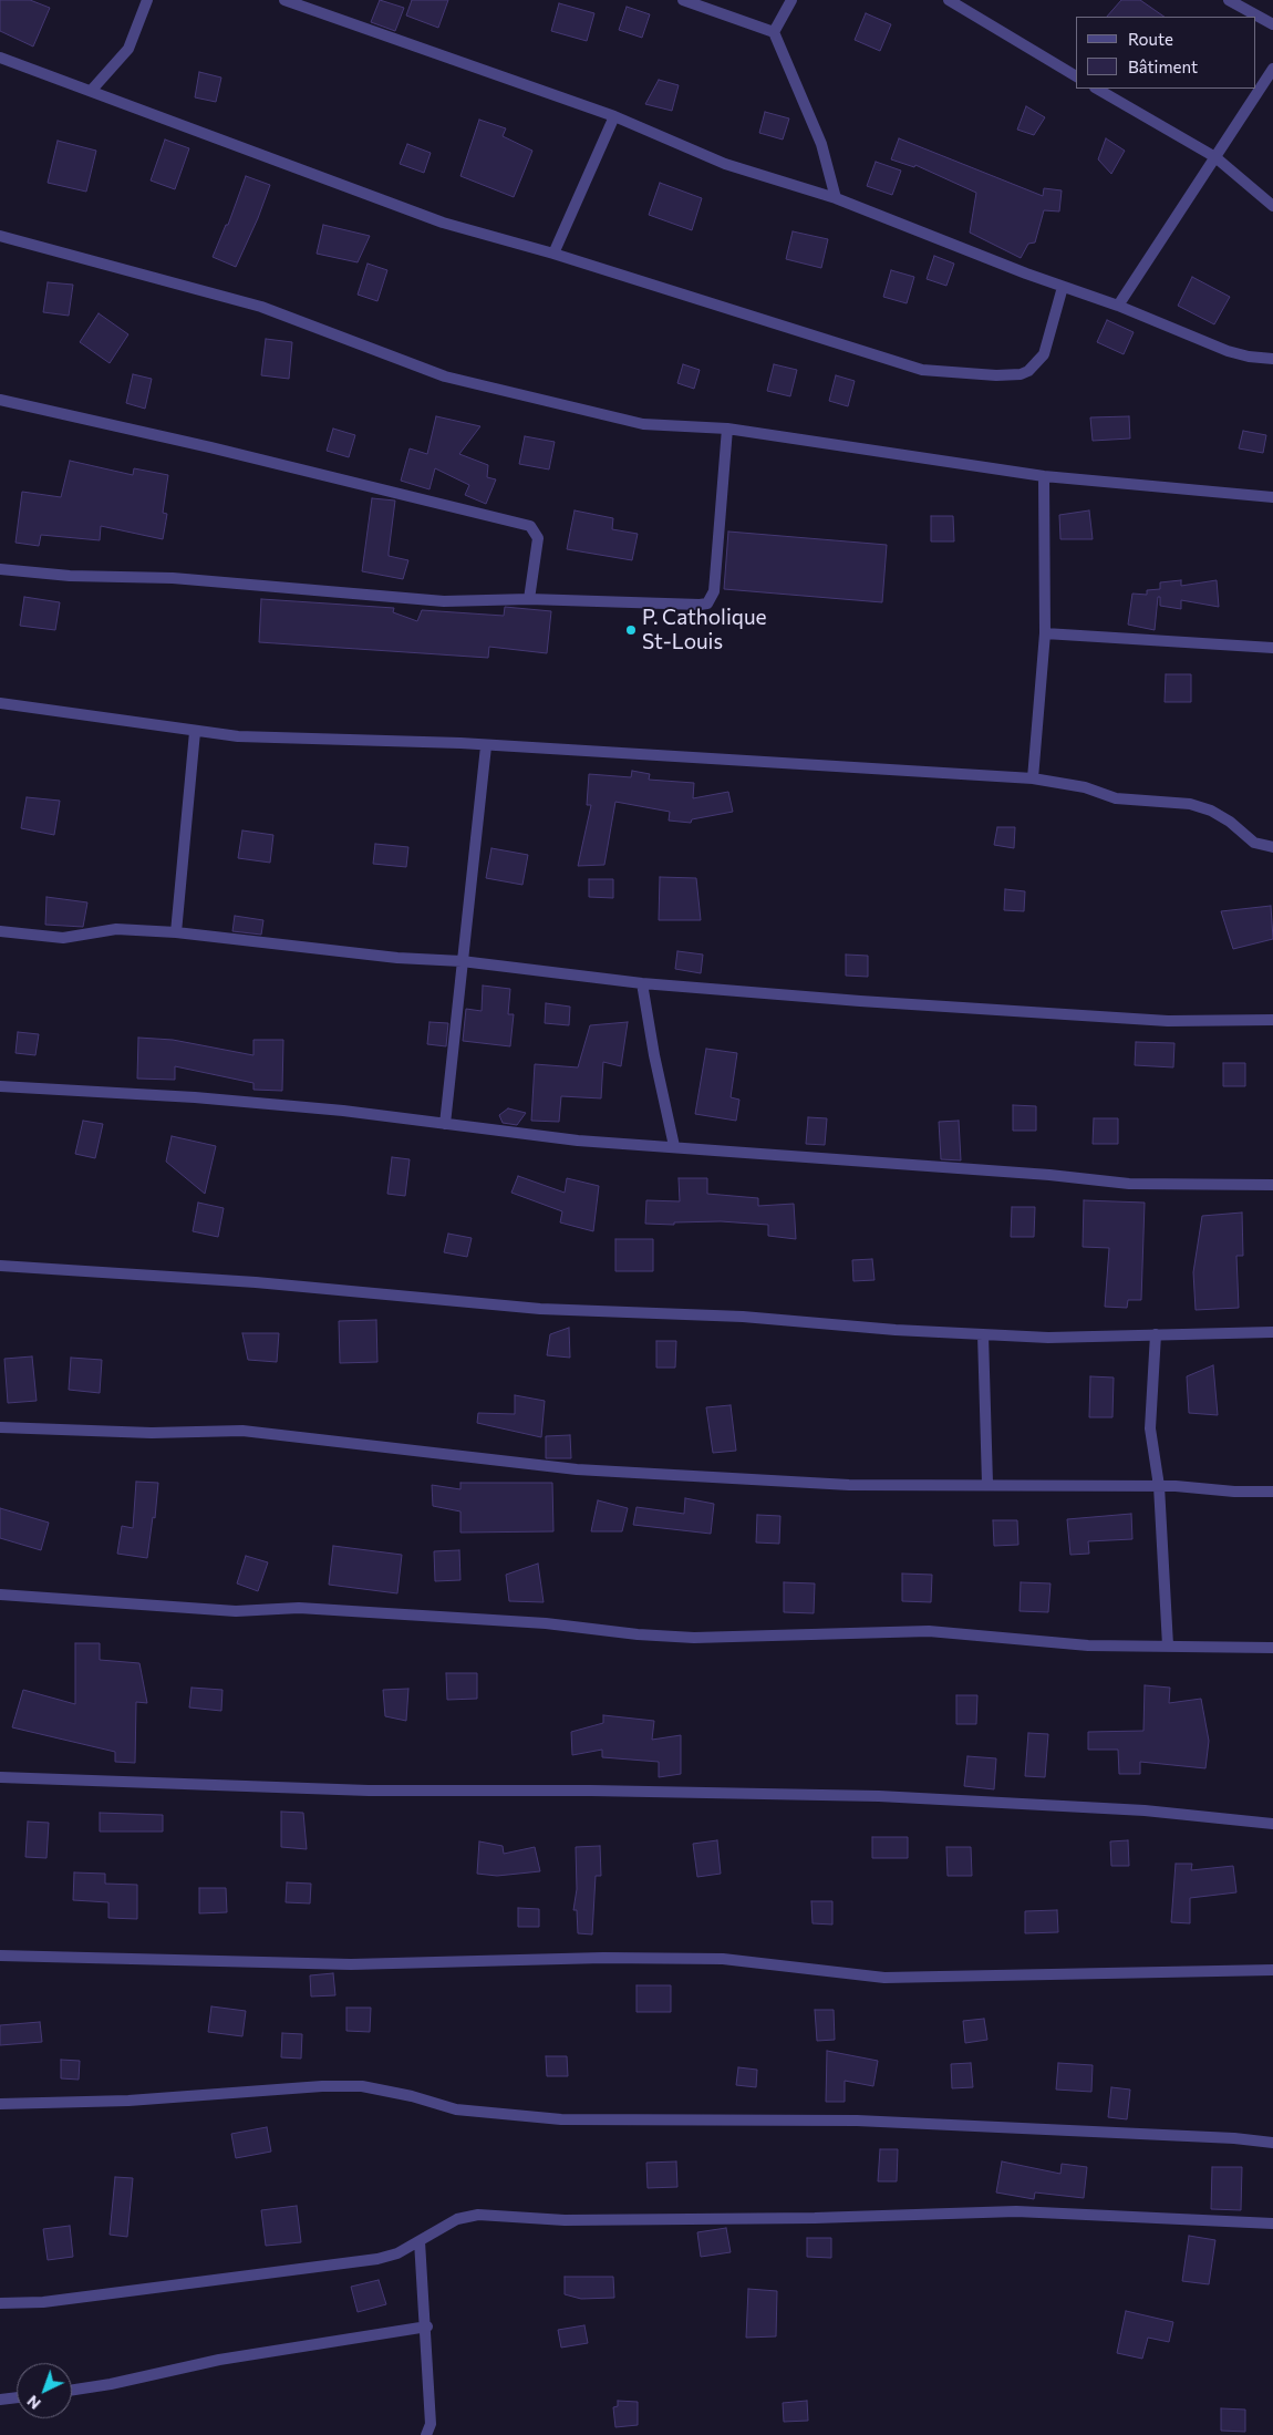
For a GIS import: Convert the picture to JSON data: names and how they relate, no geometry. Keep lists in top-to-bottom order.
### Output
{
  "places": ["P. Catholique St-Louis"],
  "legend": ["Route", "Bâtiment"],
  "north": "bottom left"
}
